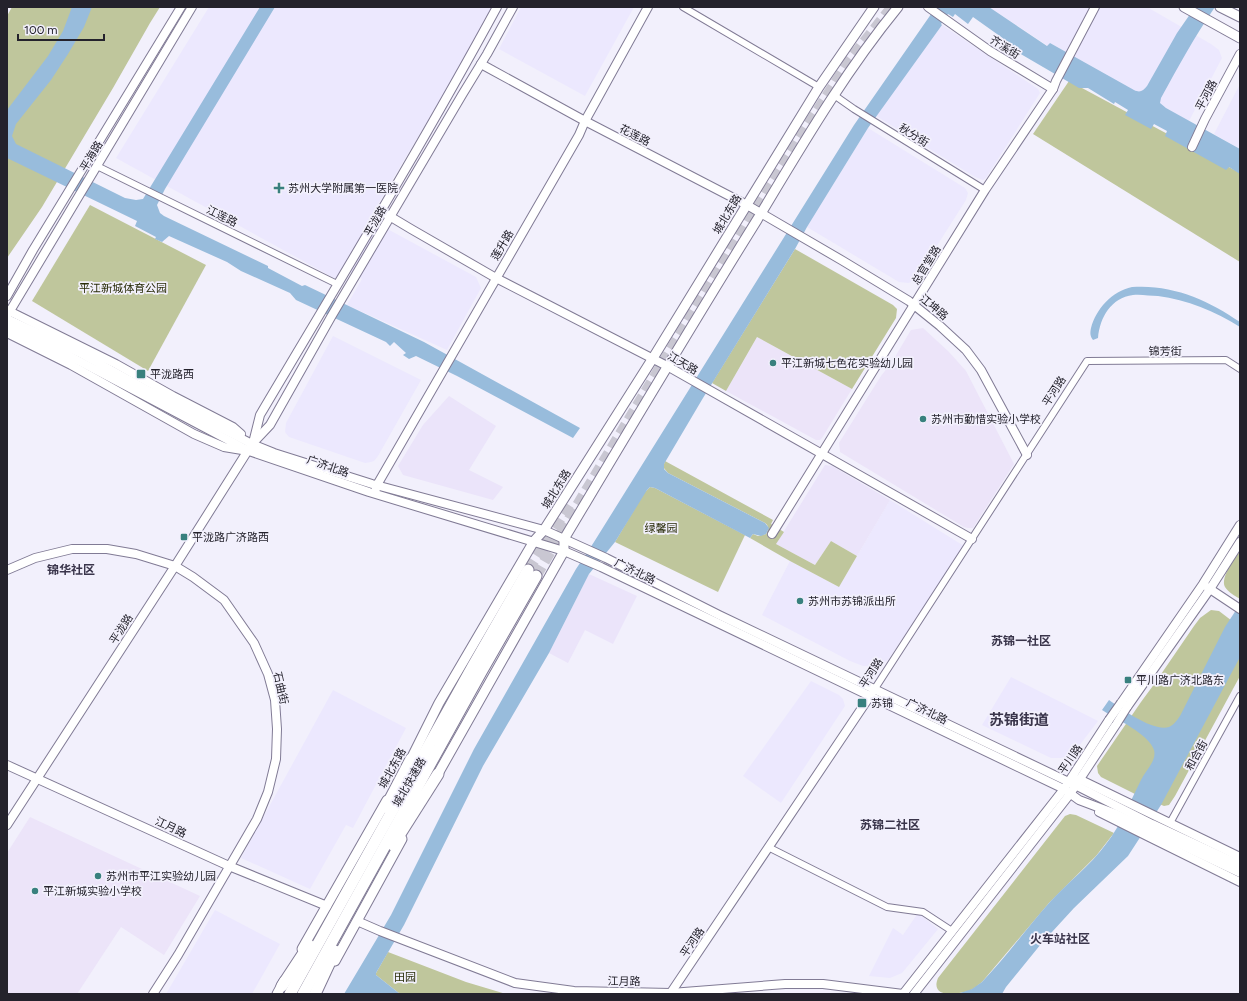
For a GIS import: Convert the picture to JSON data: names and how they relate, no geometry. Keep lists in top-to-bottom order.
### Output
{
  "streets": {
    "highway": ["城北快速路"],
    "main road": ["城北东路"],
    "street": [
      "齐溪街",
      "平河路",
      "花莲路",
      "秋分街",
      "平海路",
      "江莲路",
      "平泷路",
      "莲升路",
      "总官堂路",
      "江坤路",
      "锦芳街",
      "江天路",
      "广济北路",
      "石曲街",
      "和合街",
      "平川路",
      "江月路"
    ]
  },
  "crossings": [
    ["齐溪街", "总官堂路"],
    ["平河路", "江坤路"],
    ["平河路", "锦芳街"],
    ["平河路", "江天路"],
    ["平河路", "广济北路"],
    ["平河路", "江月路"],
    ["花莲路", "城北东路"],
    ["花莲路", "平泷路"],
    ["花莲路", "莲升路"],
    ["花莲路", "江坤路"],
    ["秋分街", "总官堂路"],
    ["平海路", "江莲路"],
    ["平海路", "广济北路"],
    ["城北东路", "江天路"],
    ["城北东路", "广济北路"],
    ["城北东路", "城北快速路"],
    ["城北东路", "江月路"],
    ["江莲路", "平泷路"],
    ["平泷路", "江天路"],
    ["平泷路", "广济北路"],
    ["平泷路", "石曲街"],
    ["平泷路", "江月路"],
    ["莲升路", "江天路"],
    ["莲升路", "广济北路"],
    ["总官堂路", "江坤路"],
    ["总官堂路", "江天路"],
    ["广济北路", "平川路"],
    ["石曲街", "江月路"],
    ["平川路", "江月路"]
  ],
  "districts": [
    "锦华社区",
    "苏锦一社区",
    "苏锦街道",
    "苏锦二社区",
    "火车站社区"
  ],
  "parks": ["平江新城体育公园", "绿馨园", "田园"],
  "places": {
    "health": ["苏州大学附属第一医院"],
    "other": [
      "平江新城七色花实验幼儿园",
      "苏州市勤惜实验小学校",
      "苏州市苏锦派出所",
      "苏州市平江实验幼儿园",
      "平江新城实验小学校"
    ],
    "transit": [
      "平泷路西",
      "平泷路广济路西",
      "平川路广济北路东",
      "苏锦"
    ]
  },
  "scale_bar": "100 m"
}
